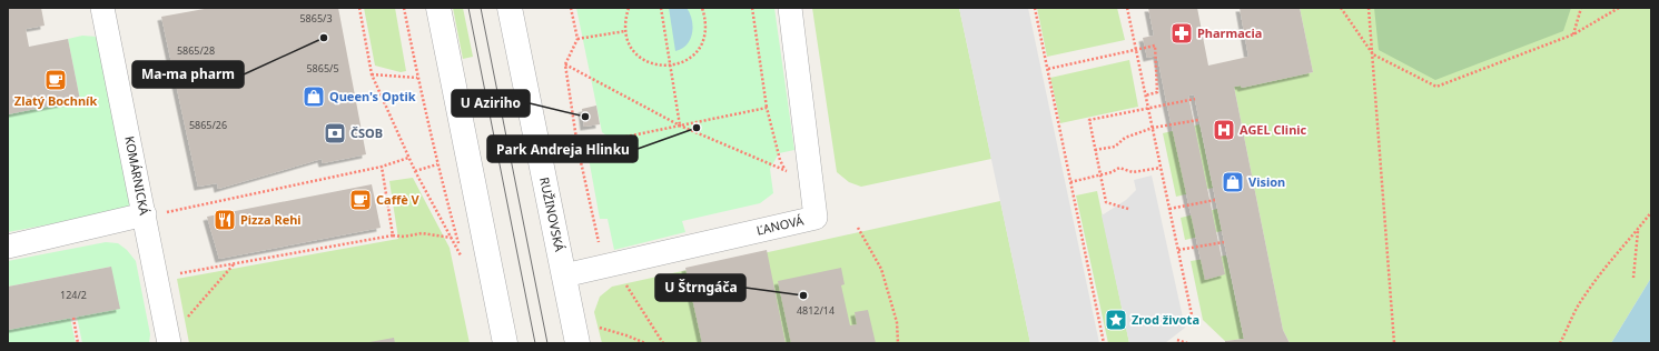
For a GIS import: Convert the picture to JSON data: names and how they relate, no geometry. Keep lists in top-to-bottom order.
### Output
{
  "streets": {
    "street": ["KOMÁRNICKÁ", "RUŽINOVSKÁ", "ĽANOVÁ"]
  },
  "crossings": [
    ["RUŽINOVSKÁ", "ĽANOVÁ"]
  ],
  "places": {
    "pharmacy": ["Pharmacia"],
    "other": [
      "Ma-ma pharm",
      "U Aziriho",
      "Park Andreja Hlinku",
      "U Štrngáča"
    ],
    "cafe": ["Zlatý Bochník", "Caffè V"],
    "shop": ["Queen's Optik", "Vision"],
    "hospital": ["AGEL Clinic"],
    "bank": ["ČSOB"],
    "restaurant": ["Pizza Rehi"],
    "place": ["Zrod života"]
  },
  "house_numbers": [
    "5865/3",
    "5865/28",
    "5865/5",
    "5865/26",
    "124/2",
    "4812/14"
  ]
}
